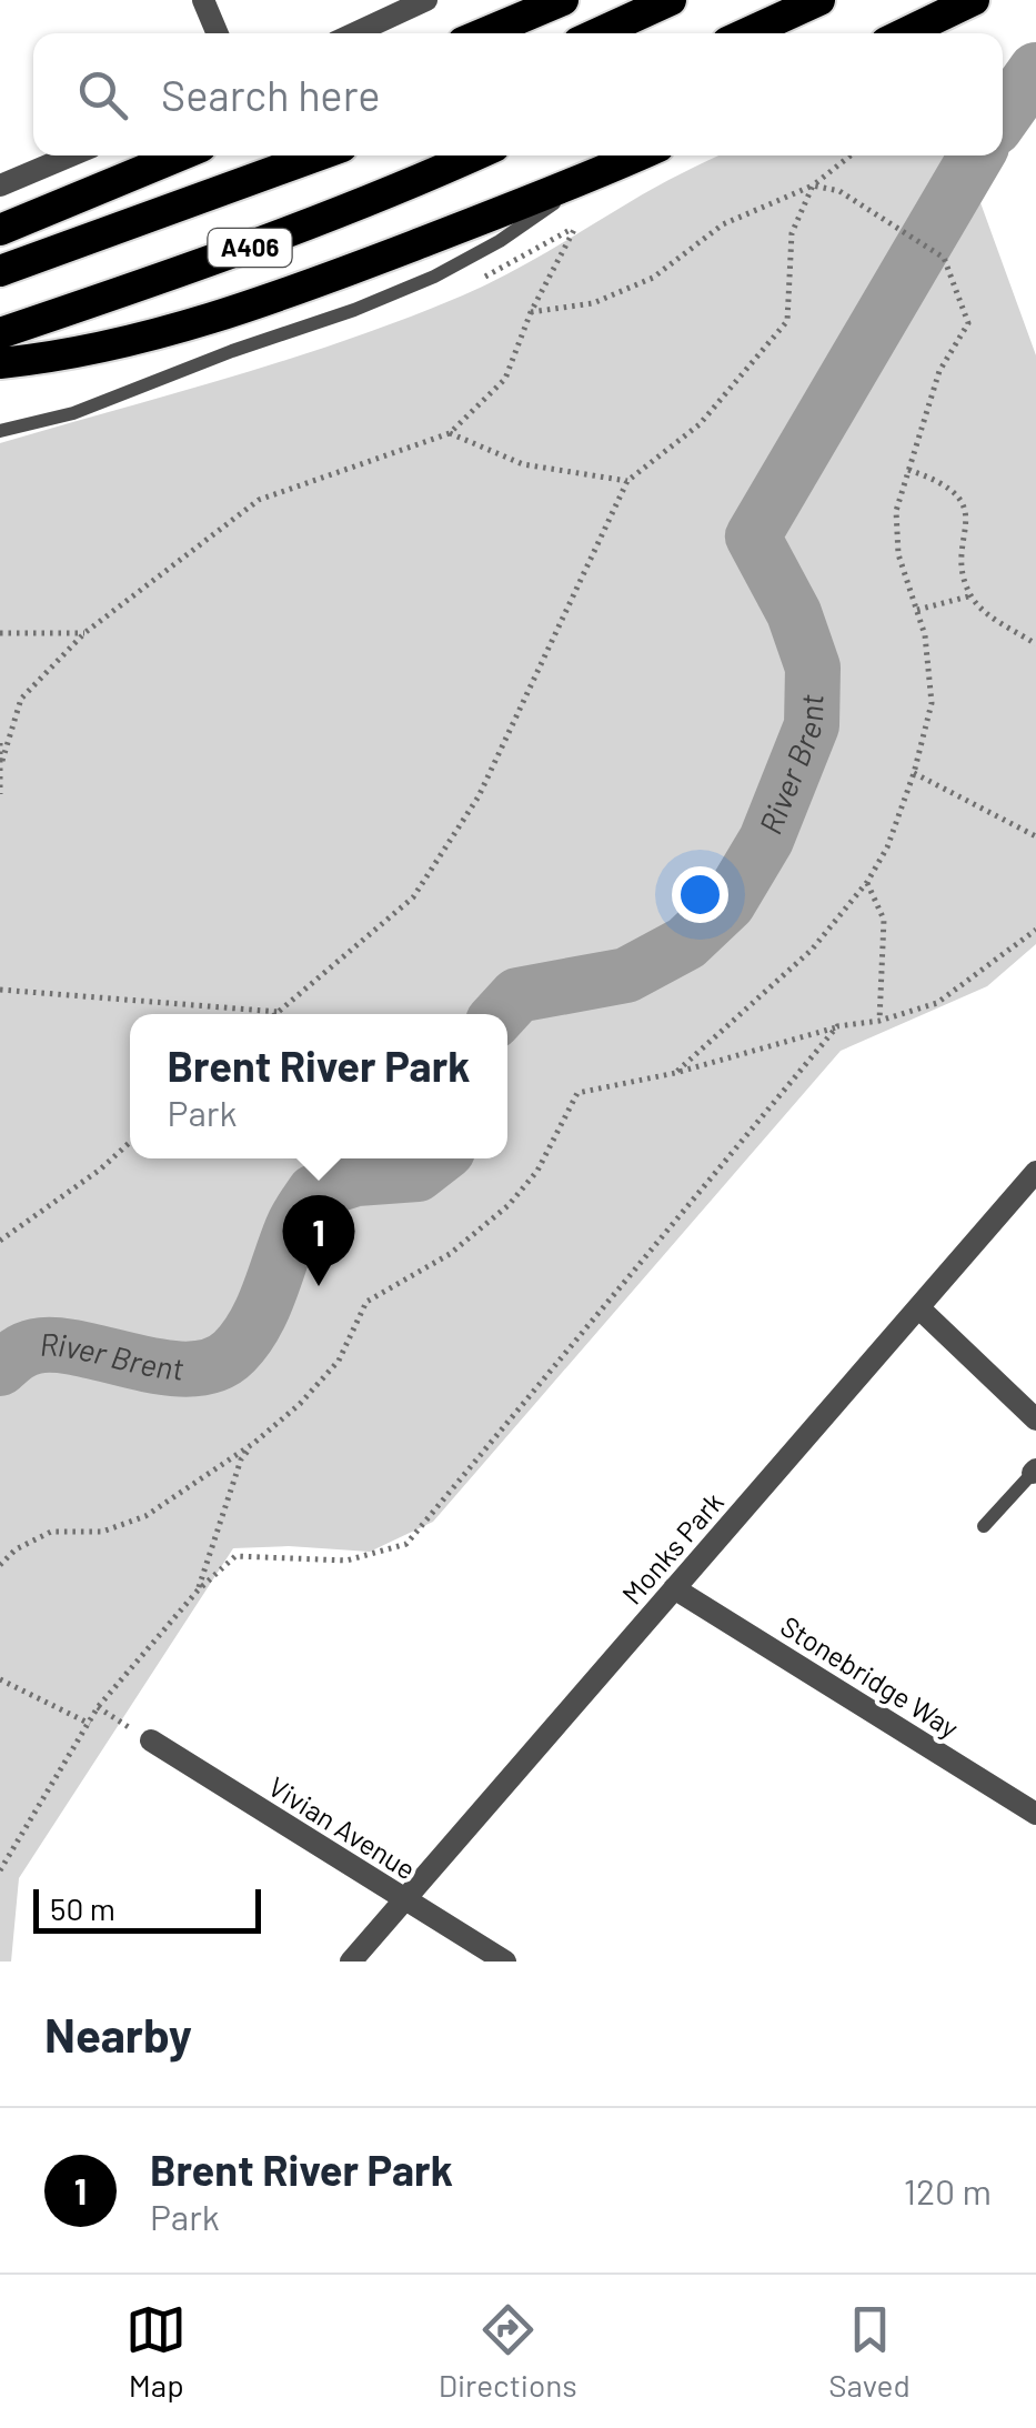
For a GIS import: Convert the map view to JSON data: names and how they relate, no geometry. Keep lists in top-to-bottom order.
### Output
{
  "streets": {
    "highway": ["A406"],
    "street": ["Monks Park", "Stonebridge Way", "Vivian Avenue"]
  },
  "crossings": [
    ["Monks Park", "Stonebridge Way"],
    ["Monks Park", "Vivian Avenue"]
  ],
  "water": ["River Brent"],
  "scale_bar": "50 m",
  "page": {
    "search": "Search here",
    "popup": ["Brent River Park", "Park"],
    "pins": "1",
    "scale": "50 m",
    "heading": "Nearby",
    "list": [
      {
        "mark": "1",
        "name": "Brent River Park",
        "note": "Park",
        "value": "120 m"
      }
    ],
    "nav": ["Map", "Directions", "Saved"]
  }
}
